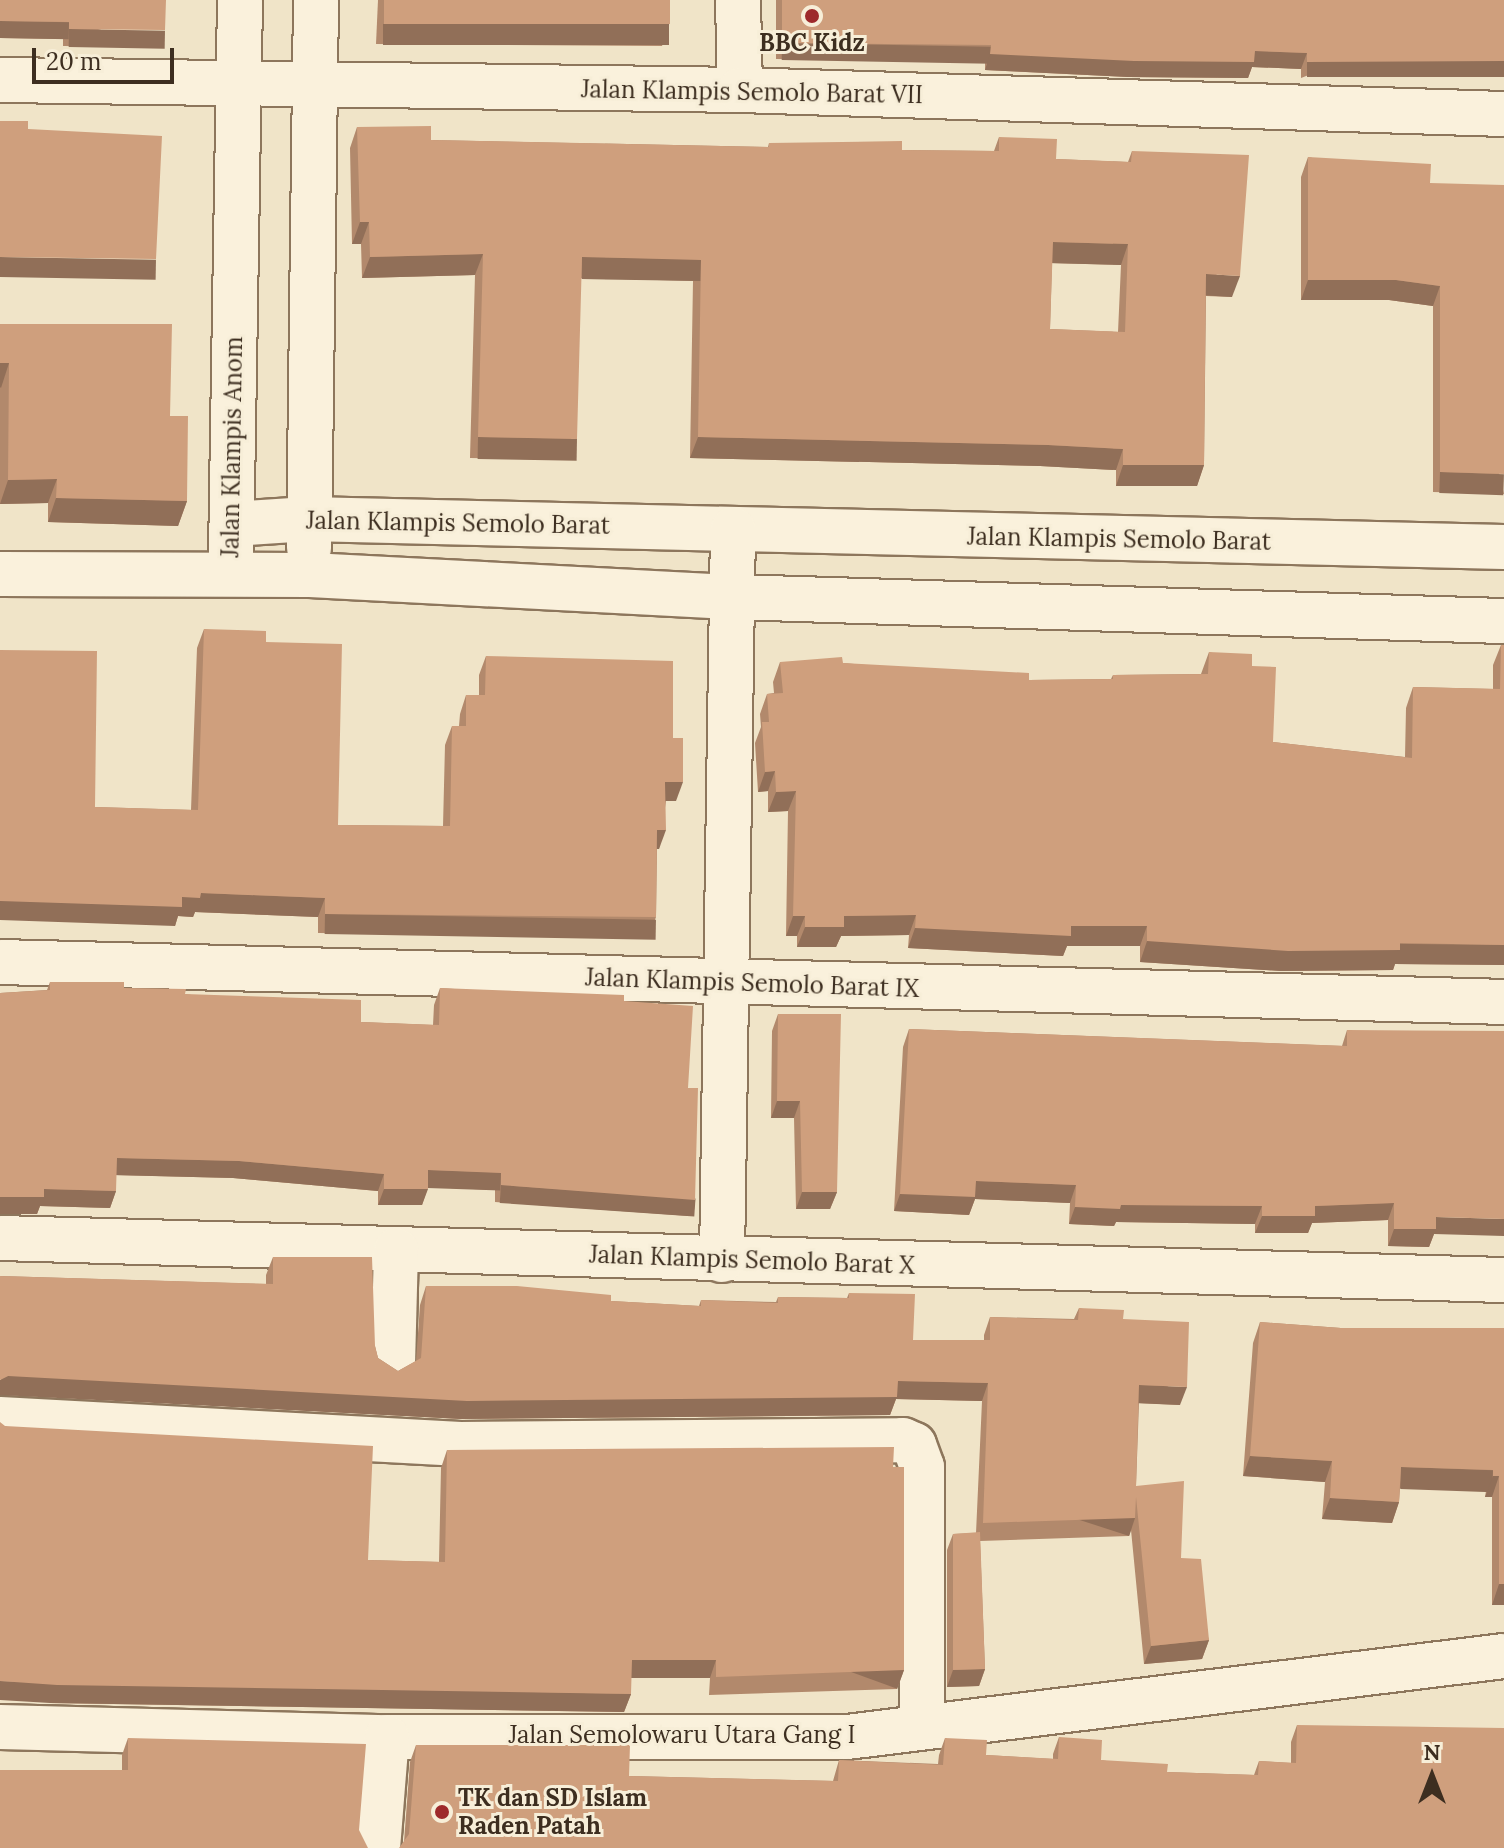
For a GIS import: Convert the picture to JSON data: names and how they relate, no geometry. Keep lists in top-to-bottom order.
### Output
{
  "streets": {
    "street": [
      "Jalan Klampis Semolo Barat VII",
      "Jalan Klampis Anom",
      "Jalan Klampis Semolo Barat",
      "Jalan Klampis Semolo Barat IX",
      "Jalan Klampis Semolo Barat X",
      "Jalan Semolowaru Utara Gang I"
    ]
  },
  "crossings": [
    ["Jalan Klampis Semolo Barat VII", "Jalan Klampis Anom"],
    ["Jalan Klampis Anom", "Jalan Klampis Semolo Barat"]
  ],
  "places": ["BBC Kidz", "TK dan SD Islam Raden Patah"],
  "scale_bar": "20 m",
  "north": "top"
}
